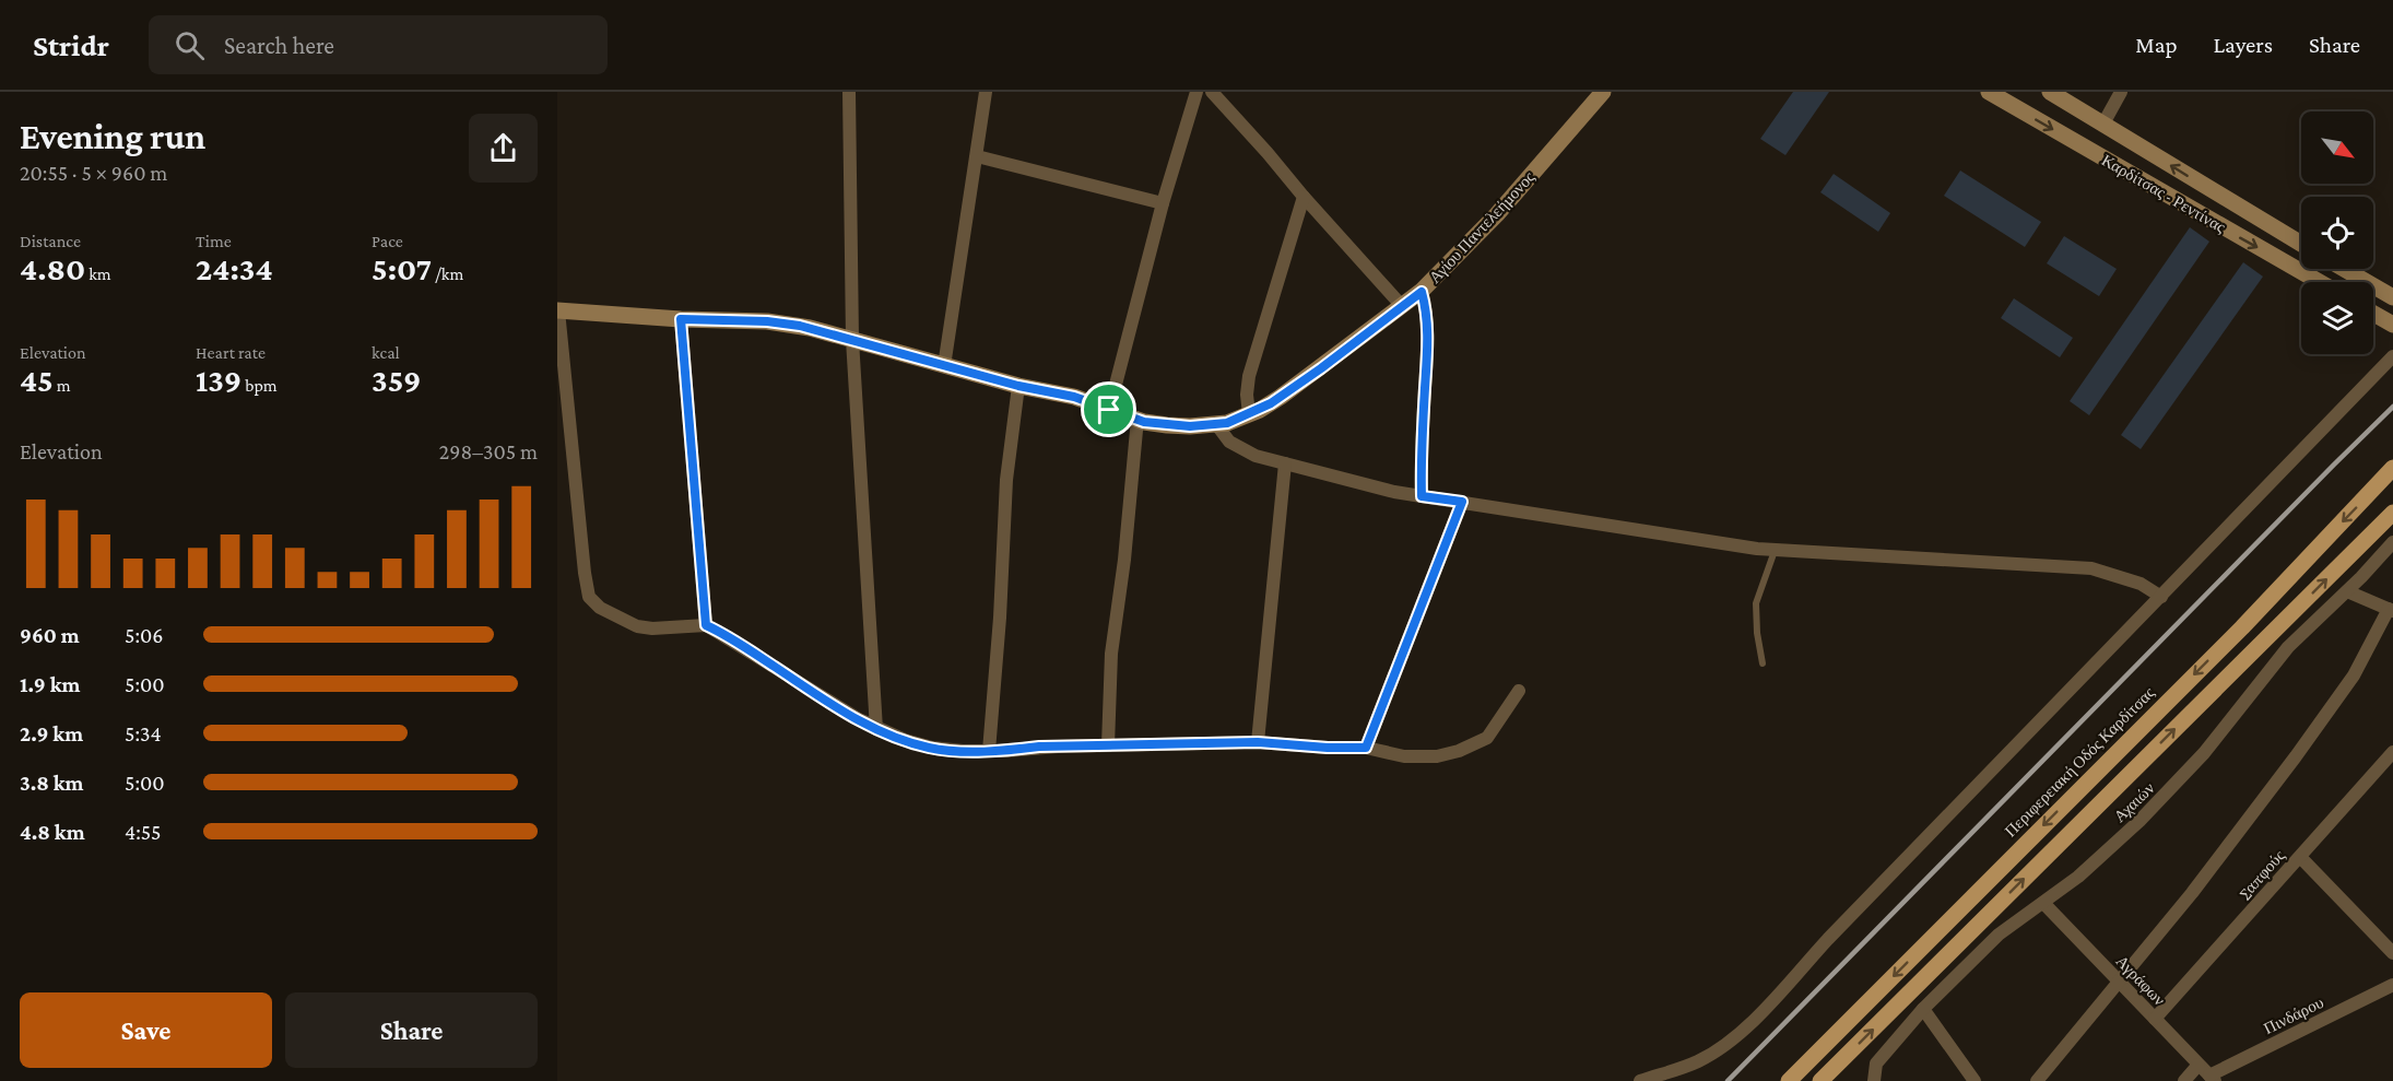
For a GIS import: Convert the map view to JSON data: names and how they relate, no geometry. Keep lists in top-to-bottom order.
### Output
{
  "streets": {
    "main road": ["Περιφερειακή Οδός Καρδίτσας"],
    "street": [
      "Καρδίτσας - Ρεντίνας",
      "Αγίου Παντελεήμονος",
      "Αχαιών",
      "Σαπφούς",
      "Αγράφων",
      "Πινδάρου"
    ]
  },
  "crossings": [
    ["Αχαιών", "Αγράφων"],
    ["Σαπφούς", "Αγράφων"],
    ["Αγράφων", "Πινδάρου"]
  ],
  "north": "bottom right",
  "page": {
    "header": "Stridr",
    "search": "Search here",
    "nav": ["Map", "Layers", "Share"],
    "heading": ["Evening run", "20:55 · 5 × 960 m"],
    "stats": [
      ["Distance", "4.80 km"],
      ["Time", "24:34"],
      ["Pace", "5:07 /km"],
      ["Elevation", "45 m"],
      ["Heart rate", "139 bpm"],
      ["kcal", "359"]
    ],
    "chart": ["Elevation", "298–305 m"],
    "list": [
      {
        "name": "960 m",
        "note": "5:06"
      },
      {
        "name": "1.9 km",
        "note": "5:00"
      },
      {
        "name": "2.9 km",
        "note": "5:34"
      },
      {
        "name": "3.8 km",
        "note": "5:00"
      },
      {
        "name": "4.8 km",
        "note": "4:55"
      }
    ],
    "buttons": ["Save", "Share"]
  }
}
